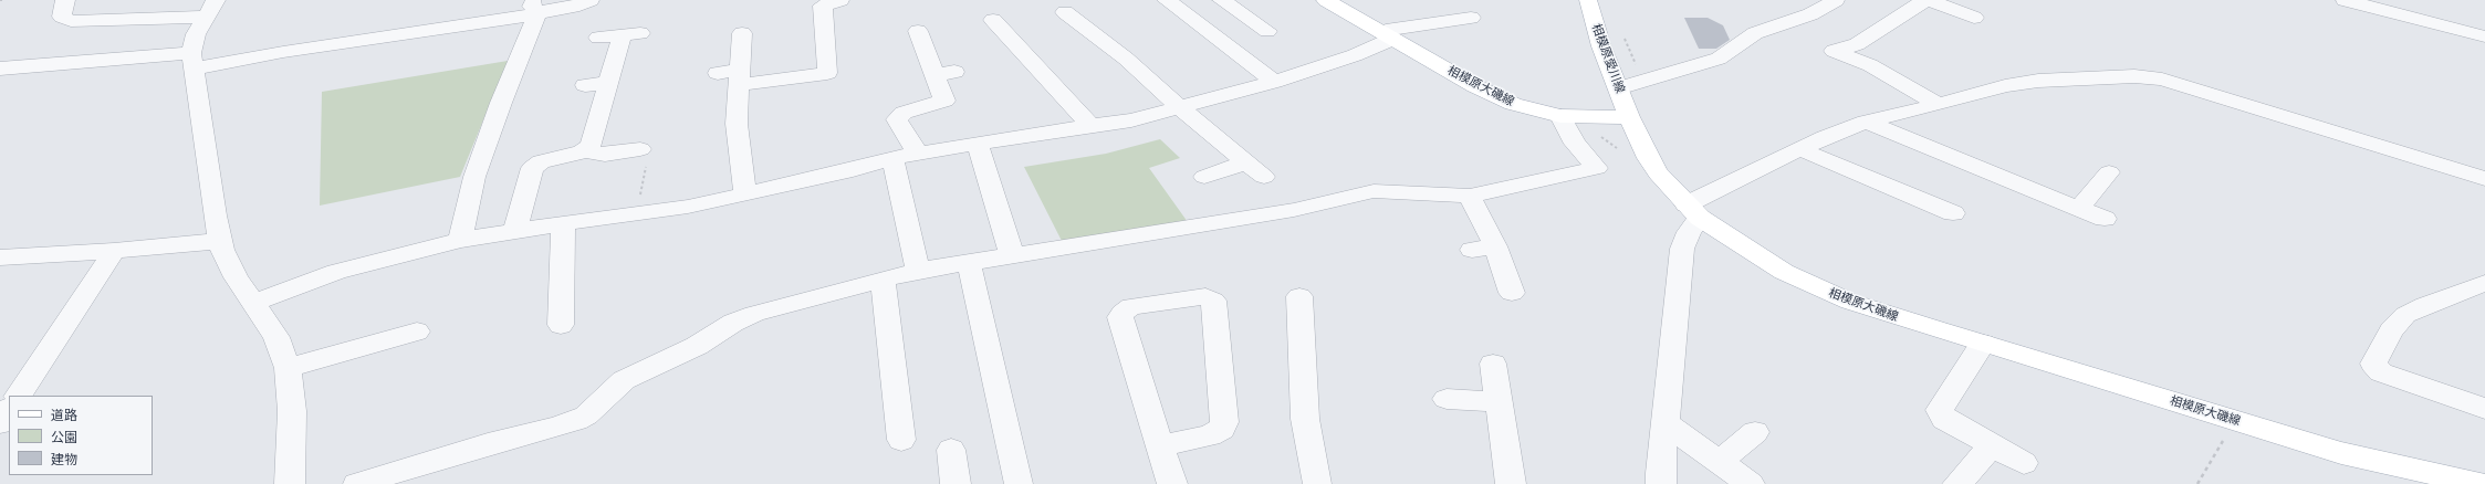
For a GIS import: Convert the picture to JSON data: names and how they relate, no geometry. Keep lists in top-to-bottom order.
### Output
{
  "streets": {
    "main road": ["相模原愛川線", "相模原大磯線"]
  },
  "crossings": [
    ["相模原愛川線", "相模原大磯線"]
  ],
  "legend": ["道路", "公園", "建物"]
}
